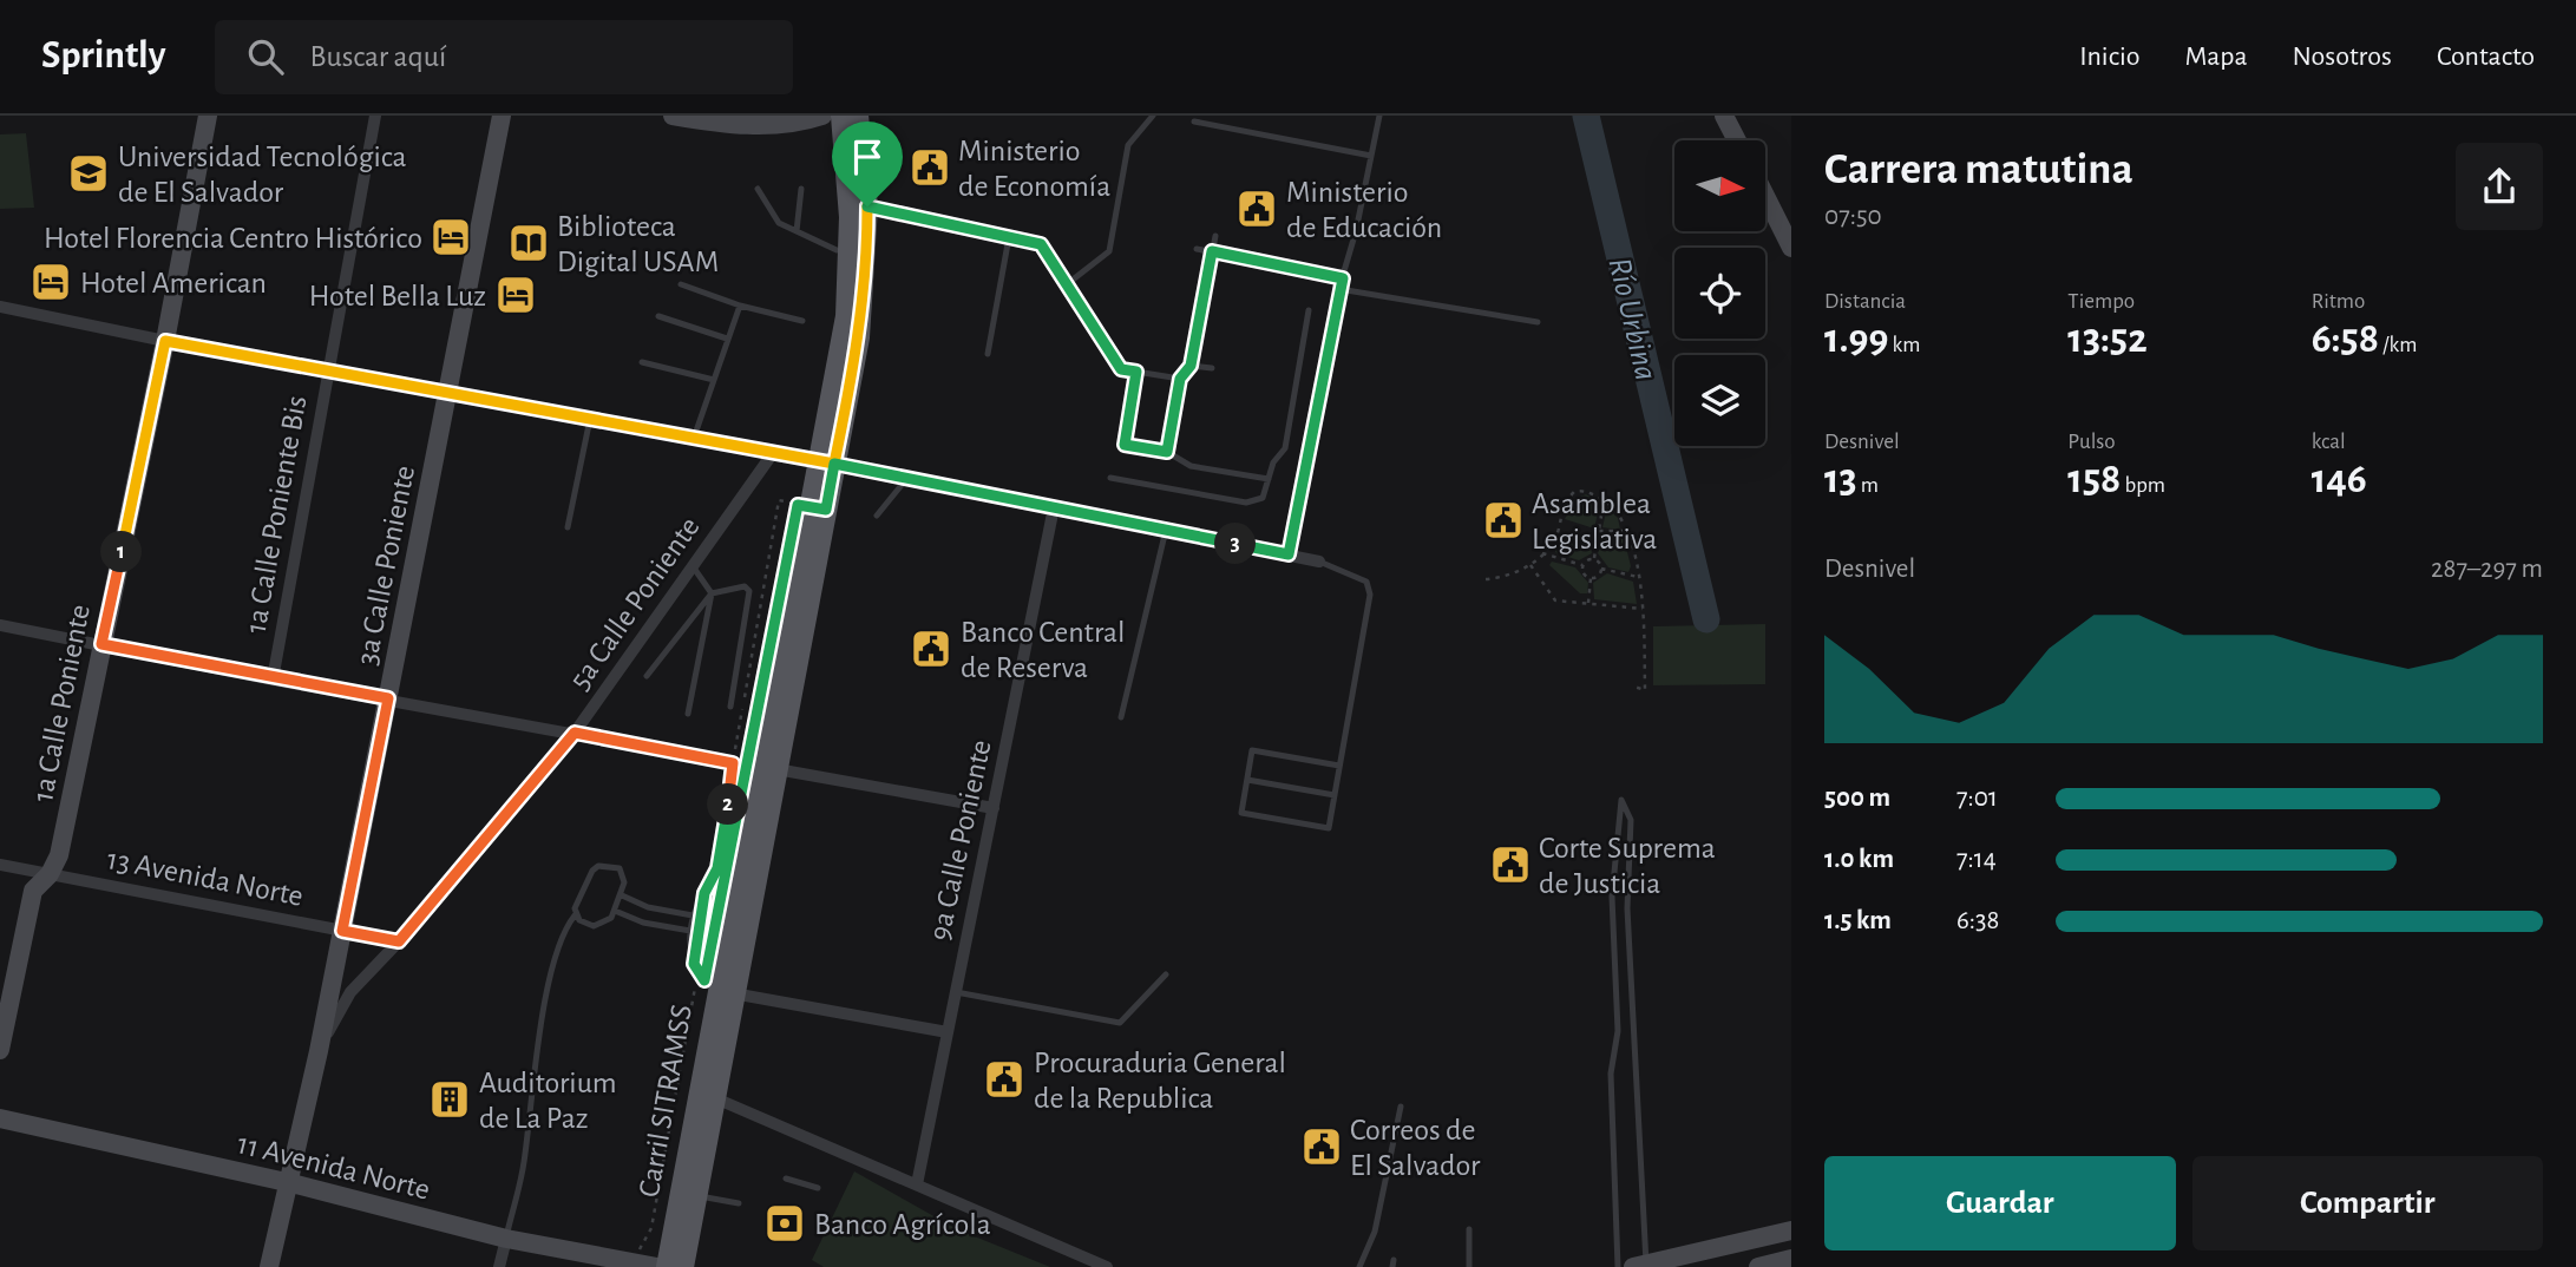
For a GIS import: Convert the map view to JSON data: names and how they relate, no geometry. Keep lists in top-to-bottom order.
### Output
{
  "streets": {
    "main road": [
      "3a Calle Poniente",
      "1a Calle Poniente",
      "Carril SITRAMSS",
      "11 Avenida Norte"
    ],
    "street": [
      "1a Calle Poniente Bis",
      "5a Calle Poniente",
      "9a Calle Poniente",
      "13 Avenida Norte"
    ]
  },
  "crossings": [
    ["3a Calle Poniente", "5a Calle Poniente"],
    ["3a Calle Poniente", "13 Avenida Norte"],
    ["3a Calle Poniente", "11 Avenida Norte"],
    ["5a Calle Poniente", "13 Avenida Norte"],
    ["1a Calle Poniente", "13 Avenida Norte"]
  ],
  "water": ["Río Urbina"],
  "places": {
    "public building": [
      "Ministerio de Economía",
      "Ministerio de Educación",
      "Asamblea Legislativa",
      "Banco Central de Reserva",
      "Corte Suprema de Justicia",
      "Procuraduria General de la Republica",
      "Correos de El Salvador"
    ],
    "school or university": ["Universidad Tecnológica de El Salvador"],
    "hotel": ["Hotel Florencia Centro Histórico", "Hotel American", "Hotel Bella Luz"],
    "library": ["Biblioteca Digital USAM"],
    "building": ["Auditorium de La Paz"],
    "bank": ["Banco Agrícola"]
  },
  "north": "right",
  "page": {
    "header": "Sprintly",
    "search": "Buscar aquí",
    "nav": [
      "Inicio",
      "Mapa",
      "Nosotros",
      "Contacto"
    ],
    "heading": ["Carrera matutina", "07:50"],
    "stats": [
      ["Distancia", "1.99 km"],
      ["Tiempo", "13:52"],
      ["Ritmo", "6:58 /km"],
      ["Desnivel", "13 m"],
      ["Pulso", "158 bpm"],
      ["kcal", "146"]
    ],
    "pins": ["3", "1", "2"],
    "chart": ["Desnivel", "287–297 m"],
    "list": [
      {
        "name": "500 m",
        "note": "7:01"
      },
      {
        "name": "1.0 km",
        "note": "7:14"
      },
      {
        "name": "1.5 km",
        "note": "6:38"
      }
    ],
    "buttons": ["Guardar", "Compartir"]
  }
}
